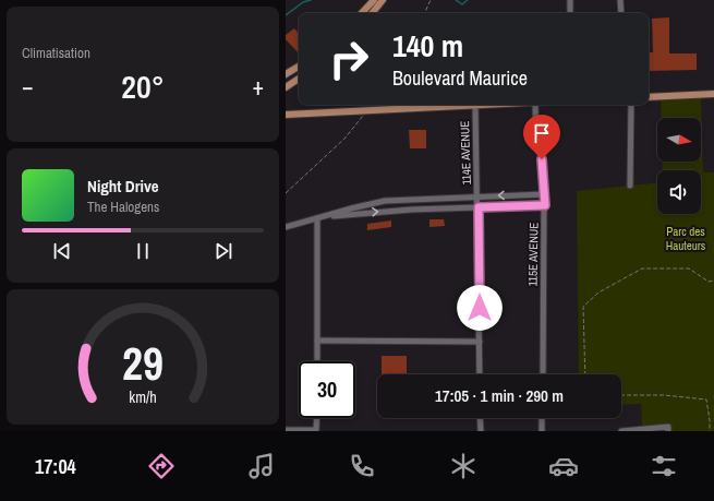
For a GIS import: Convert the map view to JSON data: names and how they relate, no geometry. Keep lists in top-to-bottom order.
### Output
{
  "streets": {
    "street": ["114E AVENUE", "115E AVENUE"]
  },
  "parks": ["Parc des Hauteurs"],
  "north": "right",
  "page": {
    "tile": "Climatisation",
    "turn": ["140 m", "Boulevard Maurice"],
    "heat": ["−", "20°", "+"],
    "song": ["Night Drive", "The Halogens"],
    "limit": "30",
    "trip": "17:05 · 1 min · 290 m",
    "tabs": "17:04",
    "gauge": ["29", "km/h"]
  }
}
